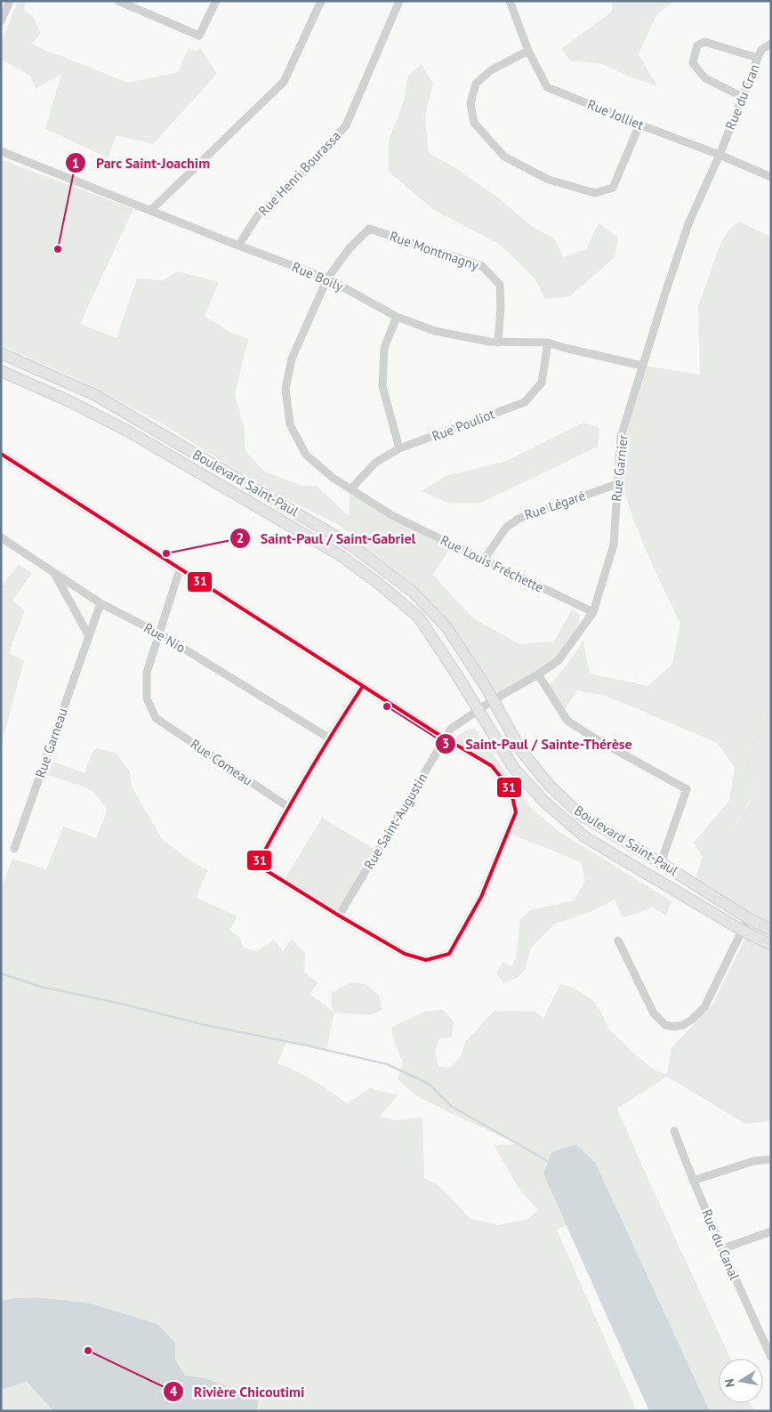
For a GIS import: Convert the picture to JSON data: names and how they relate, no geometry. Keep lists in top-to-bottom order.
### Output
{
  "streets": {
    "main road": ["Boulevard Saint-Paul"],
    "street": [
      "Rue du Cran",
      "Rue Jolliet",
      "Rue Henri Bourassa",
      "Rue Montmagny",
      "Rue Boily",
      "Rue Pouliot",
      "Rue Garnier",
      "Rue Légaré",
      "Rue Louis Fréchette",
      "Rue Nio",
      "Rue Garneau",
      "Rue Comeau",
      "Rue Saint-Augustin",
      "Rue du Canal"
    ]
  },
  "crossings": [
    ["Rue du Cran", "Rue Jolliet"],
    ["Rue du Cran", "Rue Garnier"],
    ["Rue Jolliet", "Rue Garnier"],
    ["Rue Henri Bourassa", "Rue Boily"],
    ["Rue Montmagny", "Rue Boily"],
    ["Rue Montmagny", "Rue Louis Fréchette"],
    ["Rue Boily", "Rue Pouliot"],
    ["Rue Boily", "Rue Garnier"],
    ["Rue Boily", "Rue Louis Fréchette"],
    ["Rue Pouliot", "Rue Louis Fréchette"],
    ["Rue Garnier", "Boulevard Saint-Paul"],
    ["Rue Garnier", "Rue Légaré"],
    ["Rue Garnier", "Rue Louis Fréchette"],
    ["Rue Garnier", "Rue Saint-Augustin"],
    ["Boulevard Saint-Paul", "Rue Saint-Augustin"],
    ["Rue Légaré", "Rue Louis Fréchette"],
    ["Rue Nio", "Rue Garneau"],
    ["Rue Nio", "Rue Comeau"]
  ],
  "places": [
    "Parc Saint-Joachim",
    "Saint-Paul / Saint-Gabriel",
    "Saint-Paul / Sainte-Thérèse",
    "Rivière Chicoutimi"
  ],
  "lines": ["transit line 31"],
  "north": "left"
}
